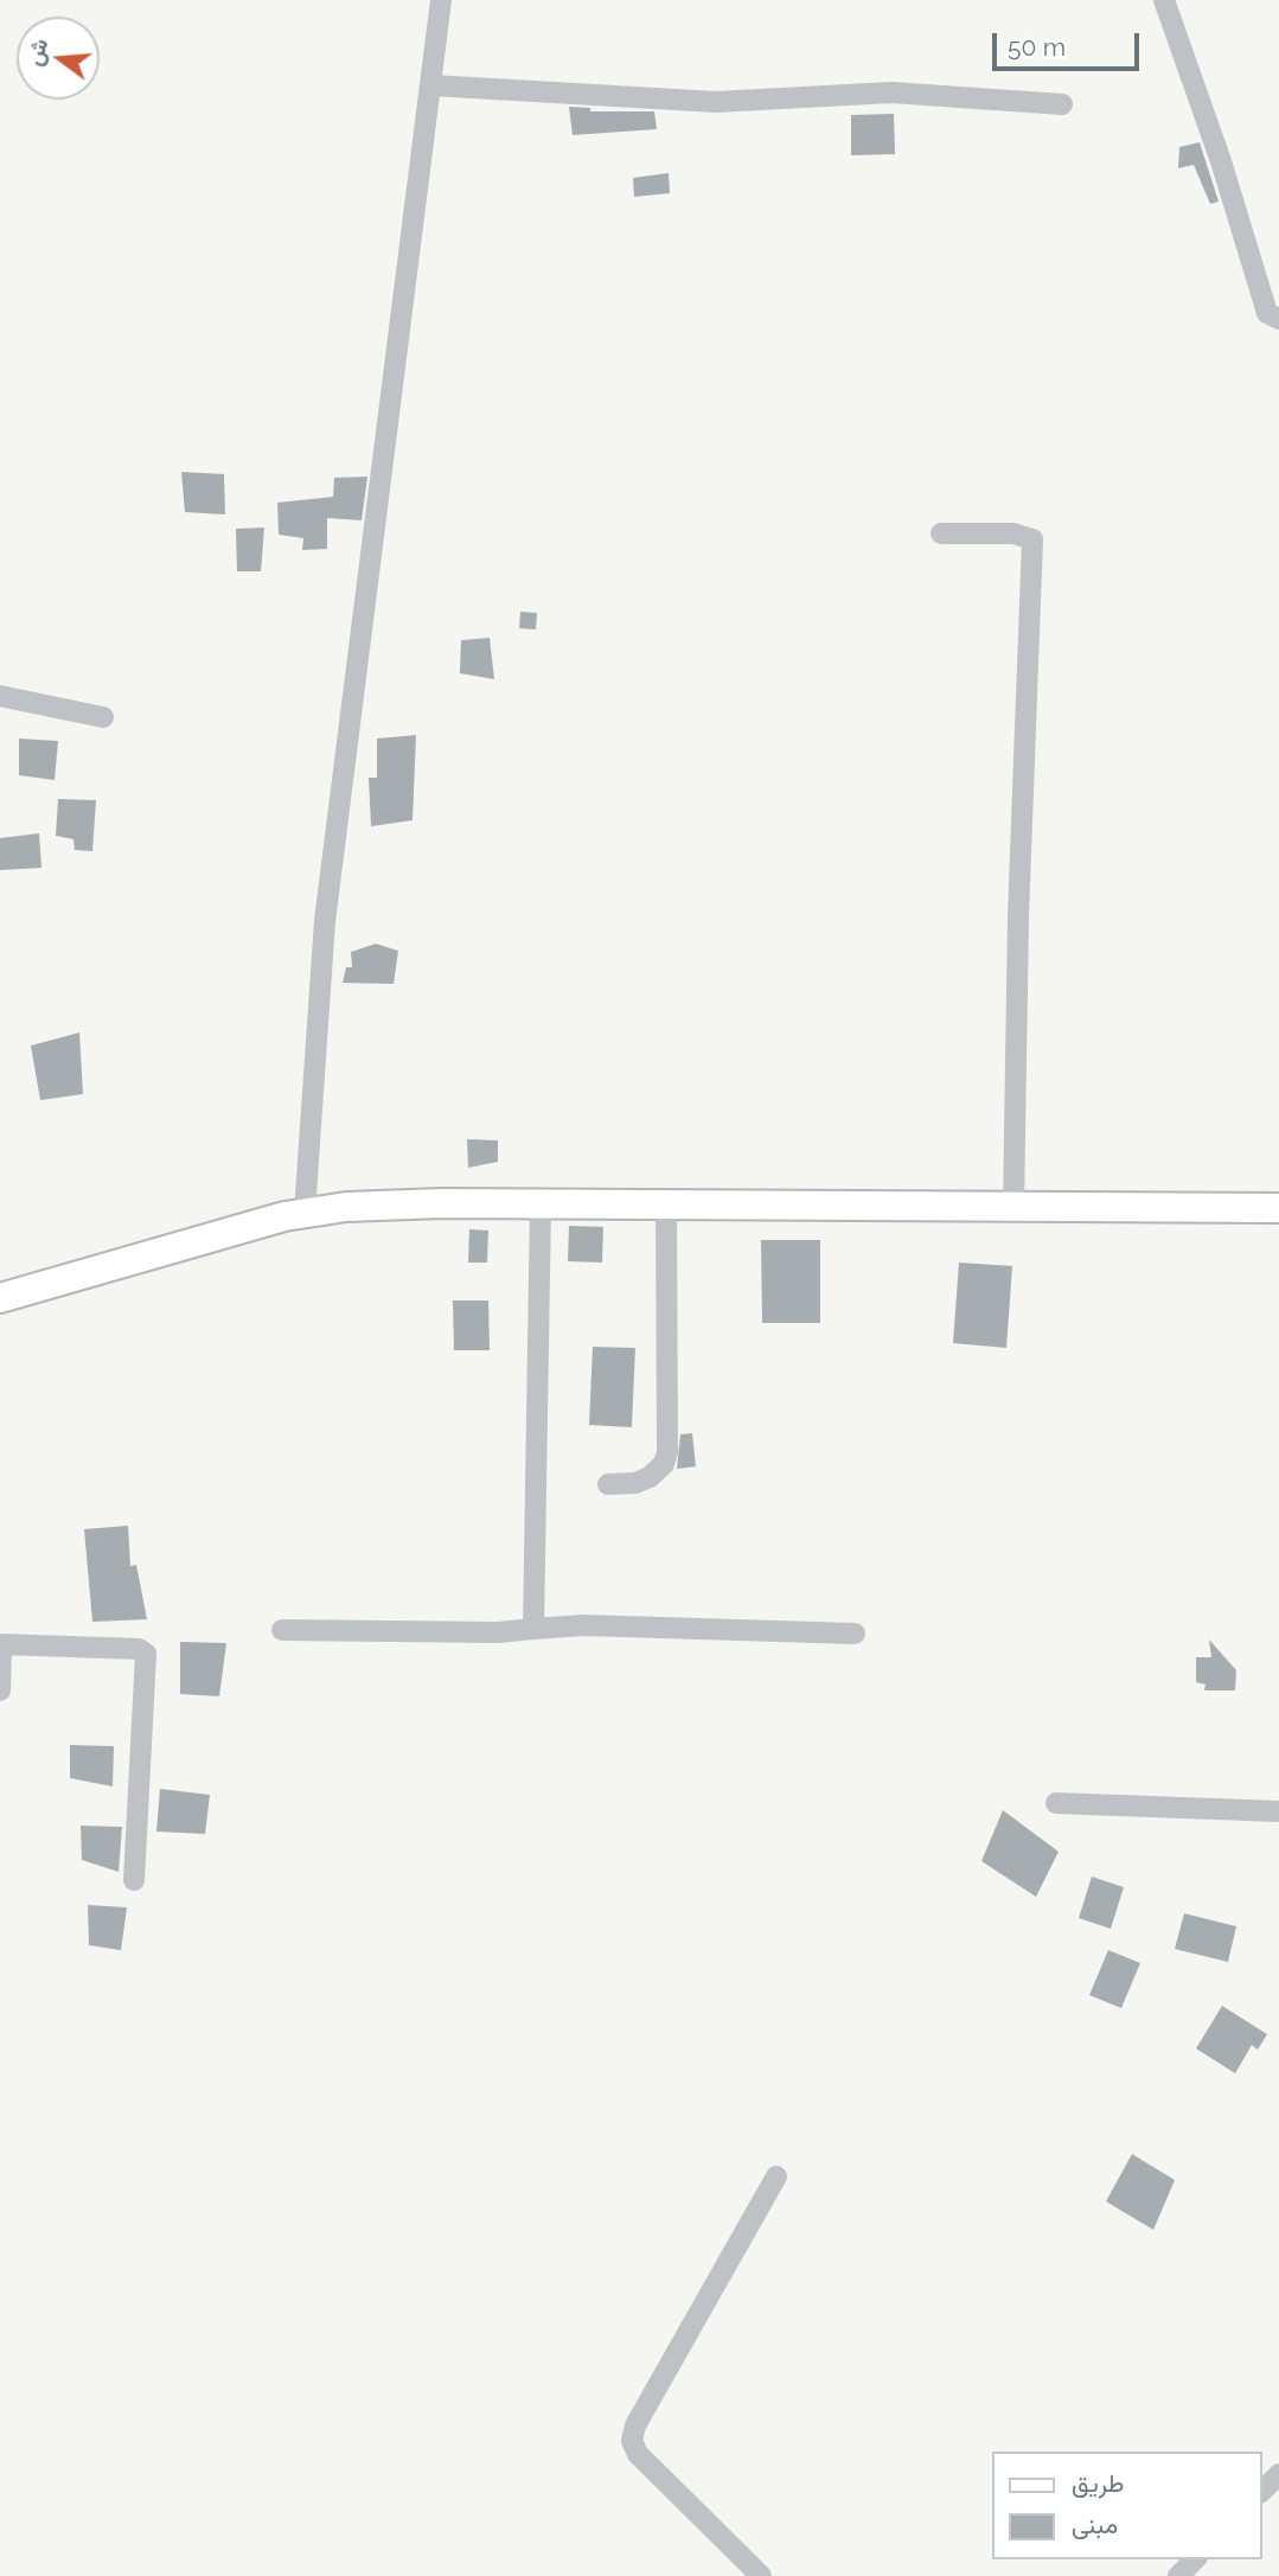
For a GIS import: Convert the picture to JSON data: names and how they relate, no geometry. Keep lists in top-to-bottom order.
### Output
{
  "legend": ["طريق", "مبنى"],
  "scale_bar": "50 m",
  "north": "left"
}
